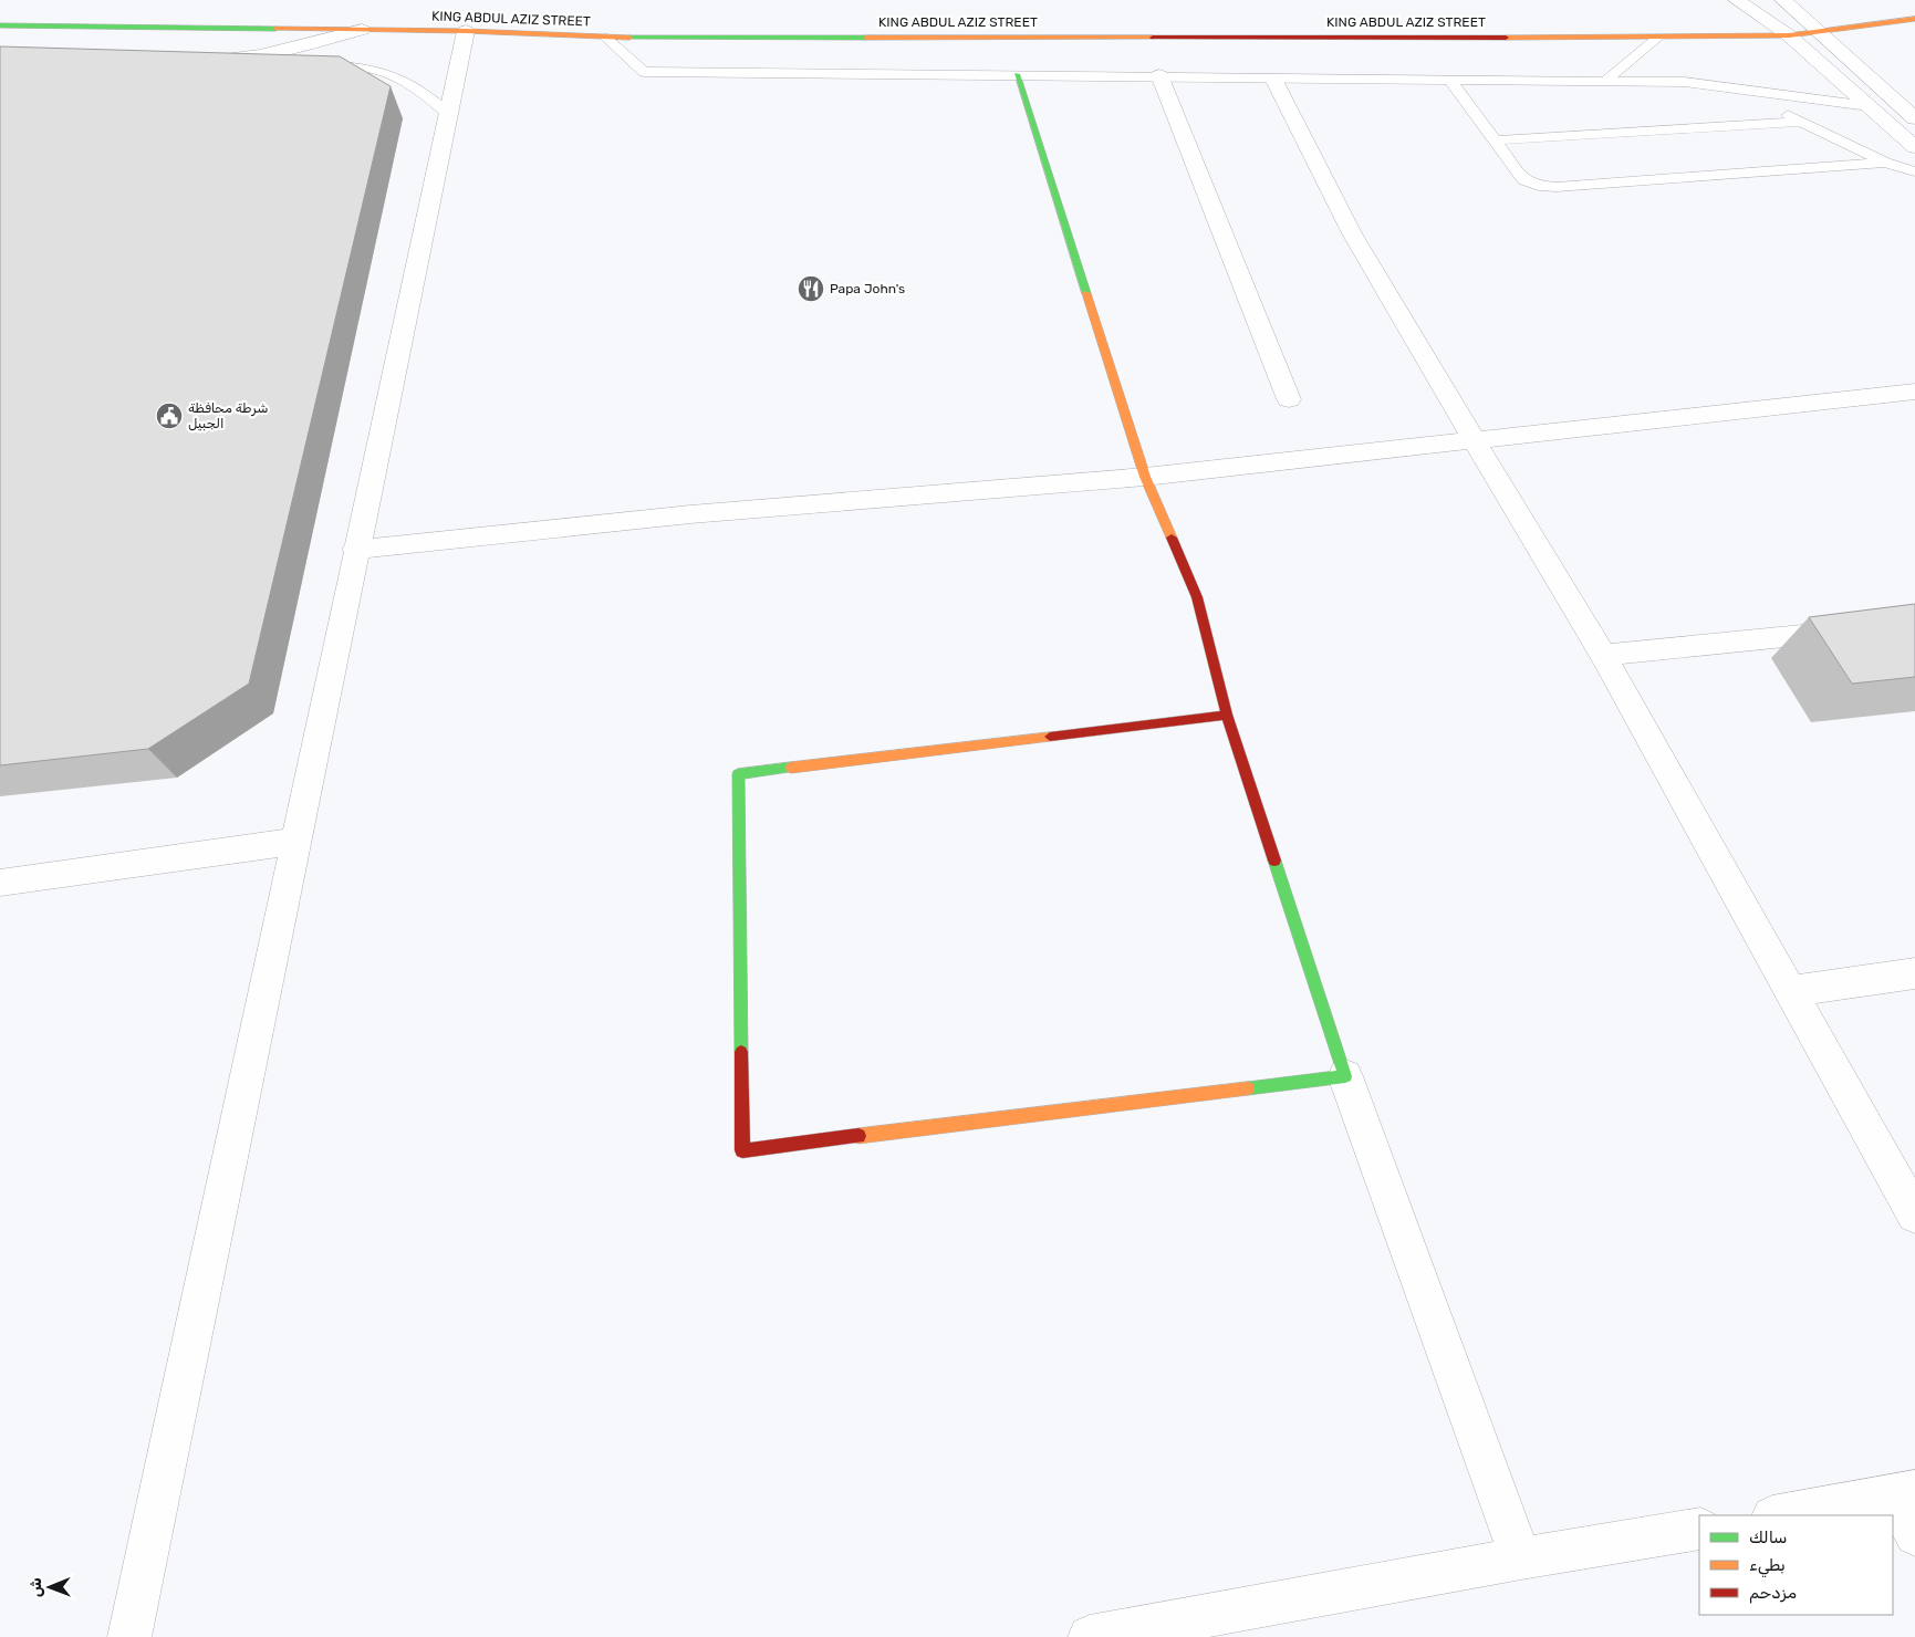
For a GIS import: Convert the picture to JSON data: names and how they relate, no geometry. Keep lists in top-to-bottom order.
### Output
{
  "streets": {
    "main road": ["KING ABDUL AZIZ STREET"]
  },
  "places": {
    "restaurant": ["Papa John's"],
    "public building": ["شرطة محافظة الجبيل"]
  },
  "legend": ["سالك", "بطيء", "مزدحم"],
  "north": "left"
}
